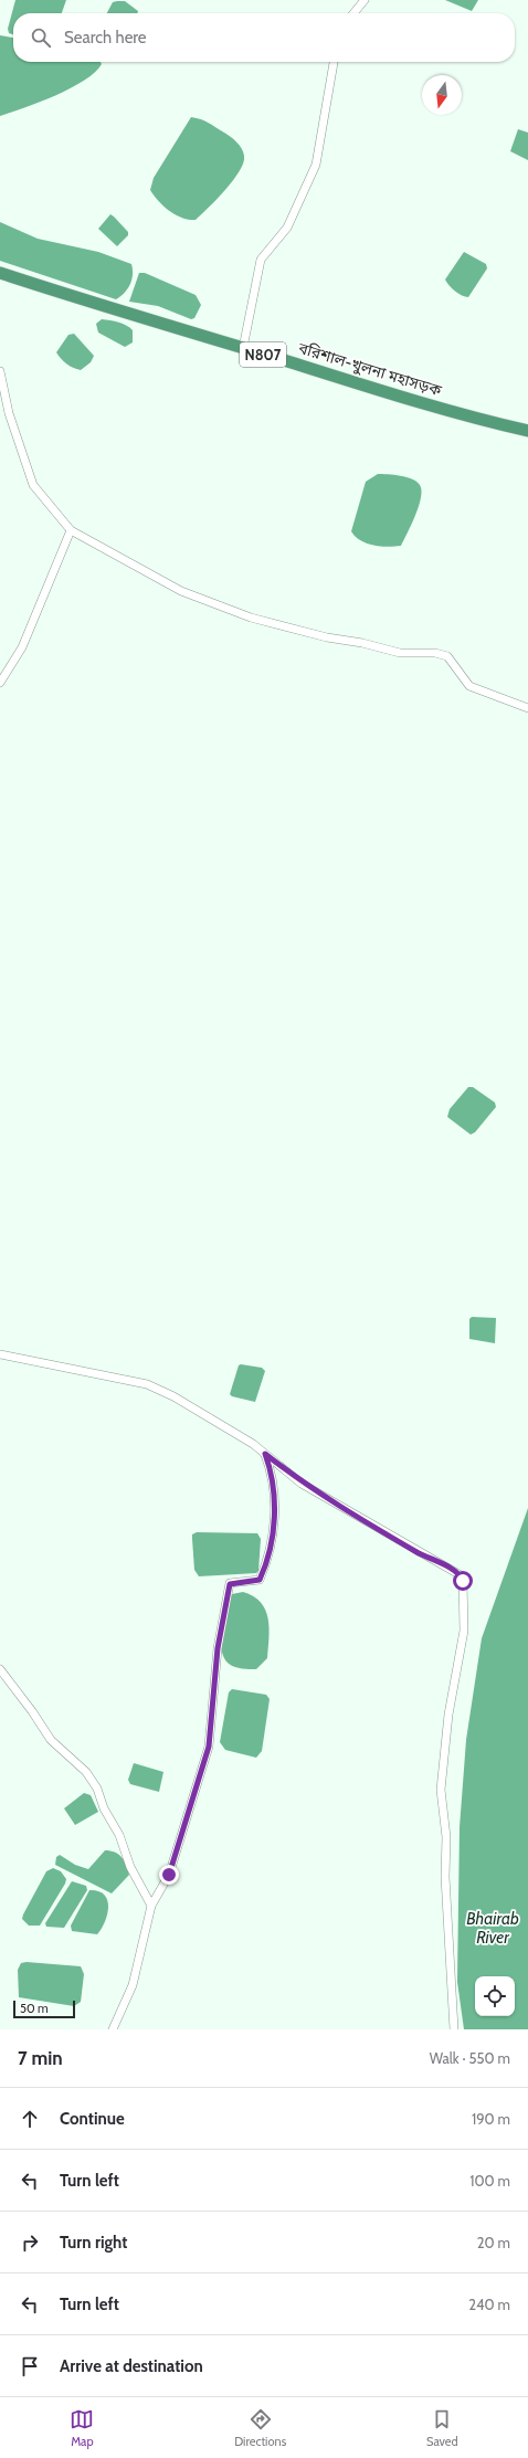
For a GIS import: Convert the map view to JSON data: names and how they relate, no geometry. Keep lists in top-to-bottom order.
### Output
{
  "streets": {
    "highway": ["N807", "বরিশাল-খুলনা মহাসড়ক"]
  },
  "water": ["Bhairab River"],
  "scale_bar": "50 m",
  "north": "bottom",
  "page": {
    "search": "Search here",
    "scale": "50 m",
    "heading": ["7 min", "Walk · 550 m"],
    "list": [
      ["Continue", "190 m"],
      ["Turn left", "100 m"],
      ["Turn right", "20 m"],
      ["Turn left", "240 m"],
      "Arrive at destination"
    ],
    "nav": ["Map", "Directions", "Saved"]
  }
}
